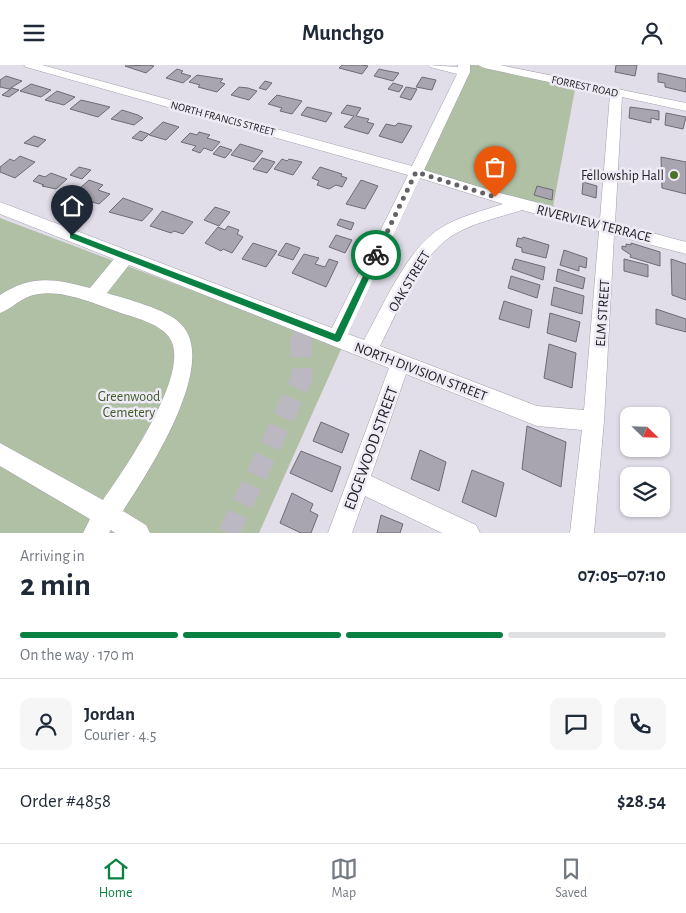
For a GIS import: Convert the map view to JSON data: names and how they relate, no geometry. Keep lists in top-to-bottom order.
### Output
{
  "streets": {
    "street": [
      "FORREST ROAD",
      "NORTH FRANCIS STREET",
      "RIVERVIEW TERRACE",
      "OAK STREET",
      "ELM STREET",
      "NORTH DIVISION STREET",
      "EDGEWOOD STREET"
    ]
  },
  "crossings": [
    ["FORREST ROAD", "ELM STREET"],
    ["NORTH FRANCIS STREET", "RIVERVIEW TERRACE"],
    ["RIVERVIEW TERRACE", "OAK STREET"],
    ["RIVERVIEW TERRACE", "ELM STREET"],
    ["OAK STREET", "NORTH DIVISION STREET"],
    ["ELM STREET", "NORTH DIVISION STREET"],
    ["NORTH DIVISION STREET", "EDGEWOOD STREET"]
  ],
  "parks": ["Greenwood Cemetery"],
  "places": ["Fellowship Hall"],
  "north": "bottom right",
  "page": {
    "header": "Munchgo",
    "heading": ["2 min", "Arriving in", "07:05–07:10"],
    "panel": [
      "Jordan",
      "Courier · 4.5",
      "Order #4858",
      "$28.54"
    ],
    "bar": "On the way · 170 m",
    "tabs": ["Home", "Map", "Saved"]
  }
}
